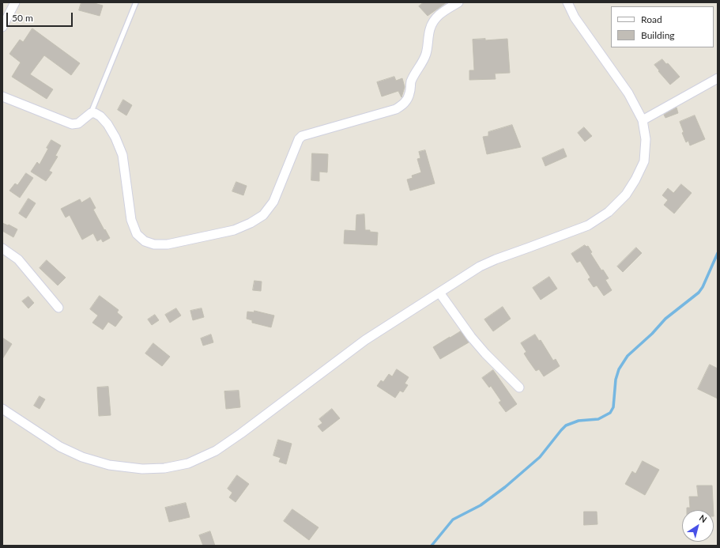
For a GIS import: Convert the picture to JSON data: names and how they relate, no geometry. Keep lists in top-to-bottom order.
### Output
{
  "legend": ["Road", "Building"],
  "scale_bar": "50 m",
  "north": "top right"
}
